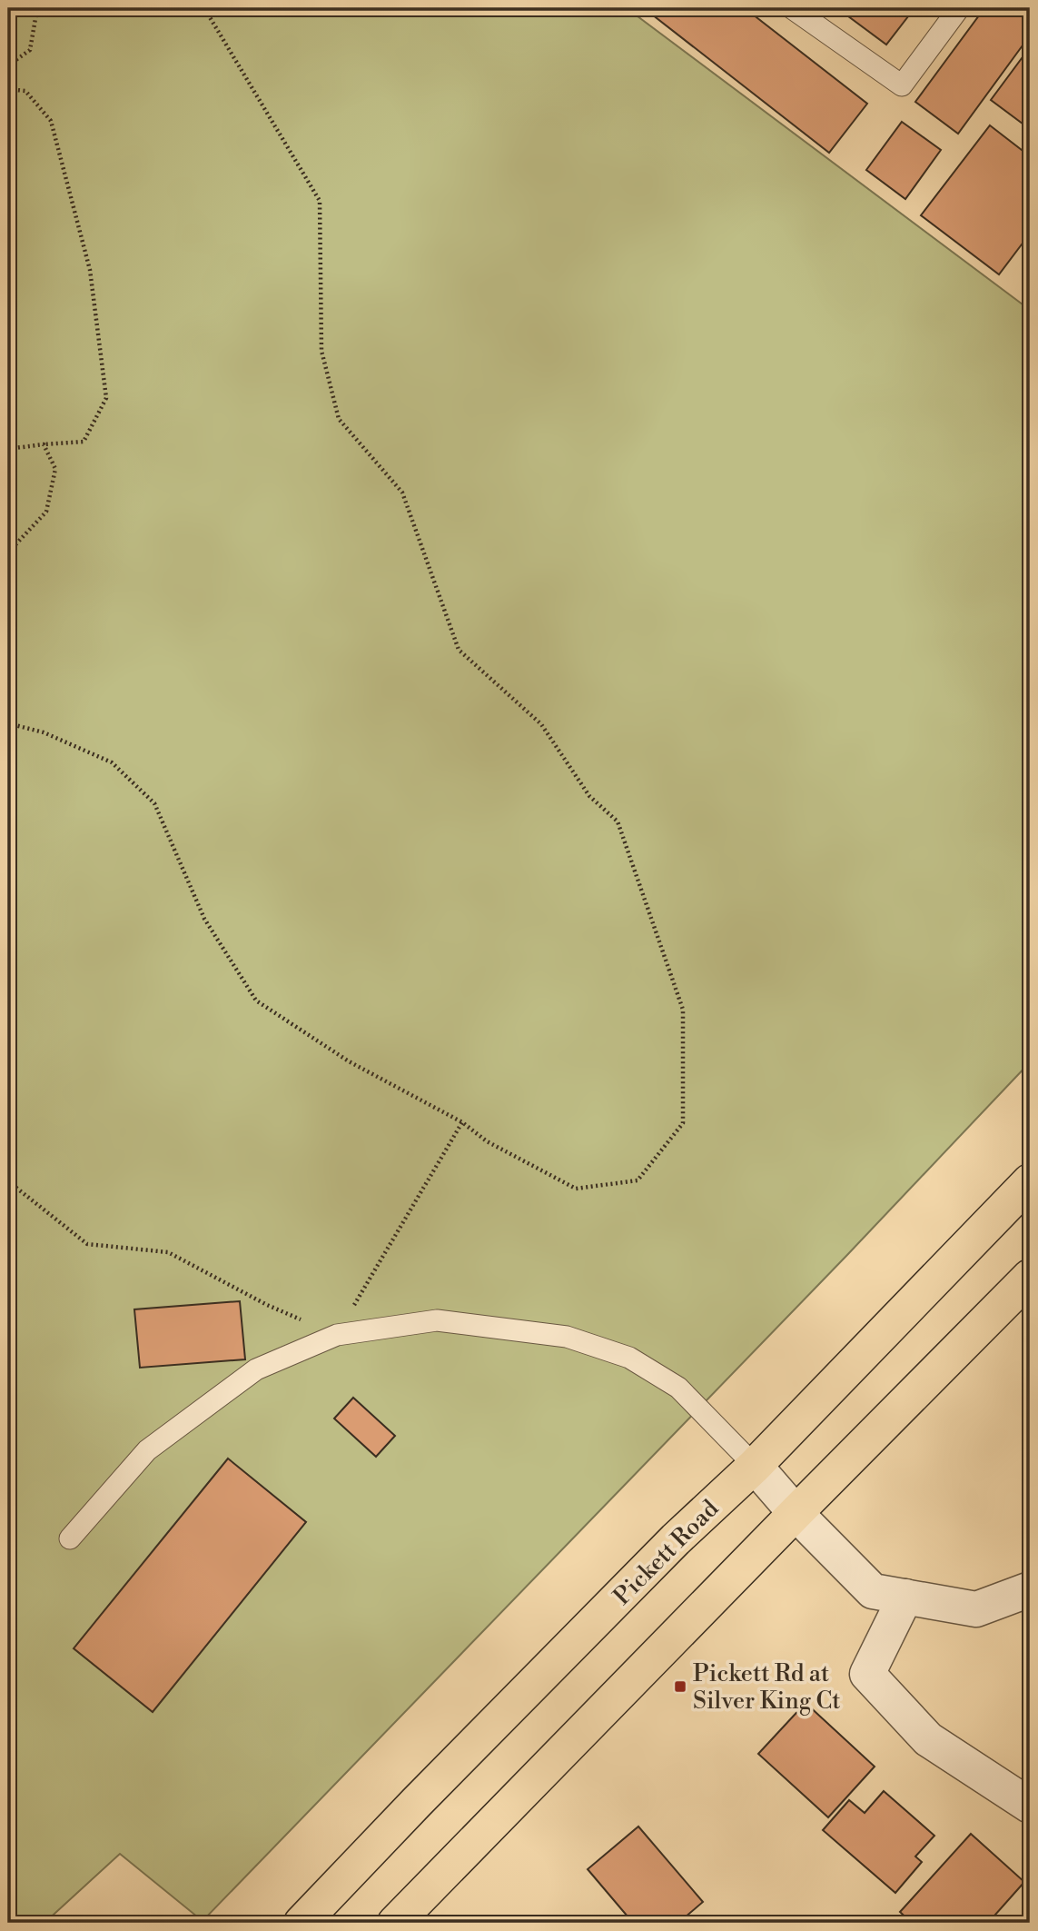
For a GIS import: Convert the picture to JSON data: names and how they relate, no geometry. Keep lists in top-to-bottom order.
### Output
{
  "streets": {
    "main road": ["Pickett Road"]
  },
  "places": {
    "transit": ["Pickett Rd at Silver King Ct"]
  }
}
